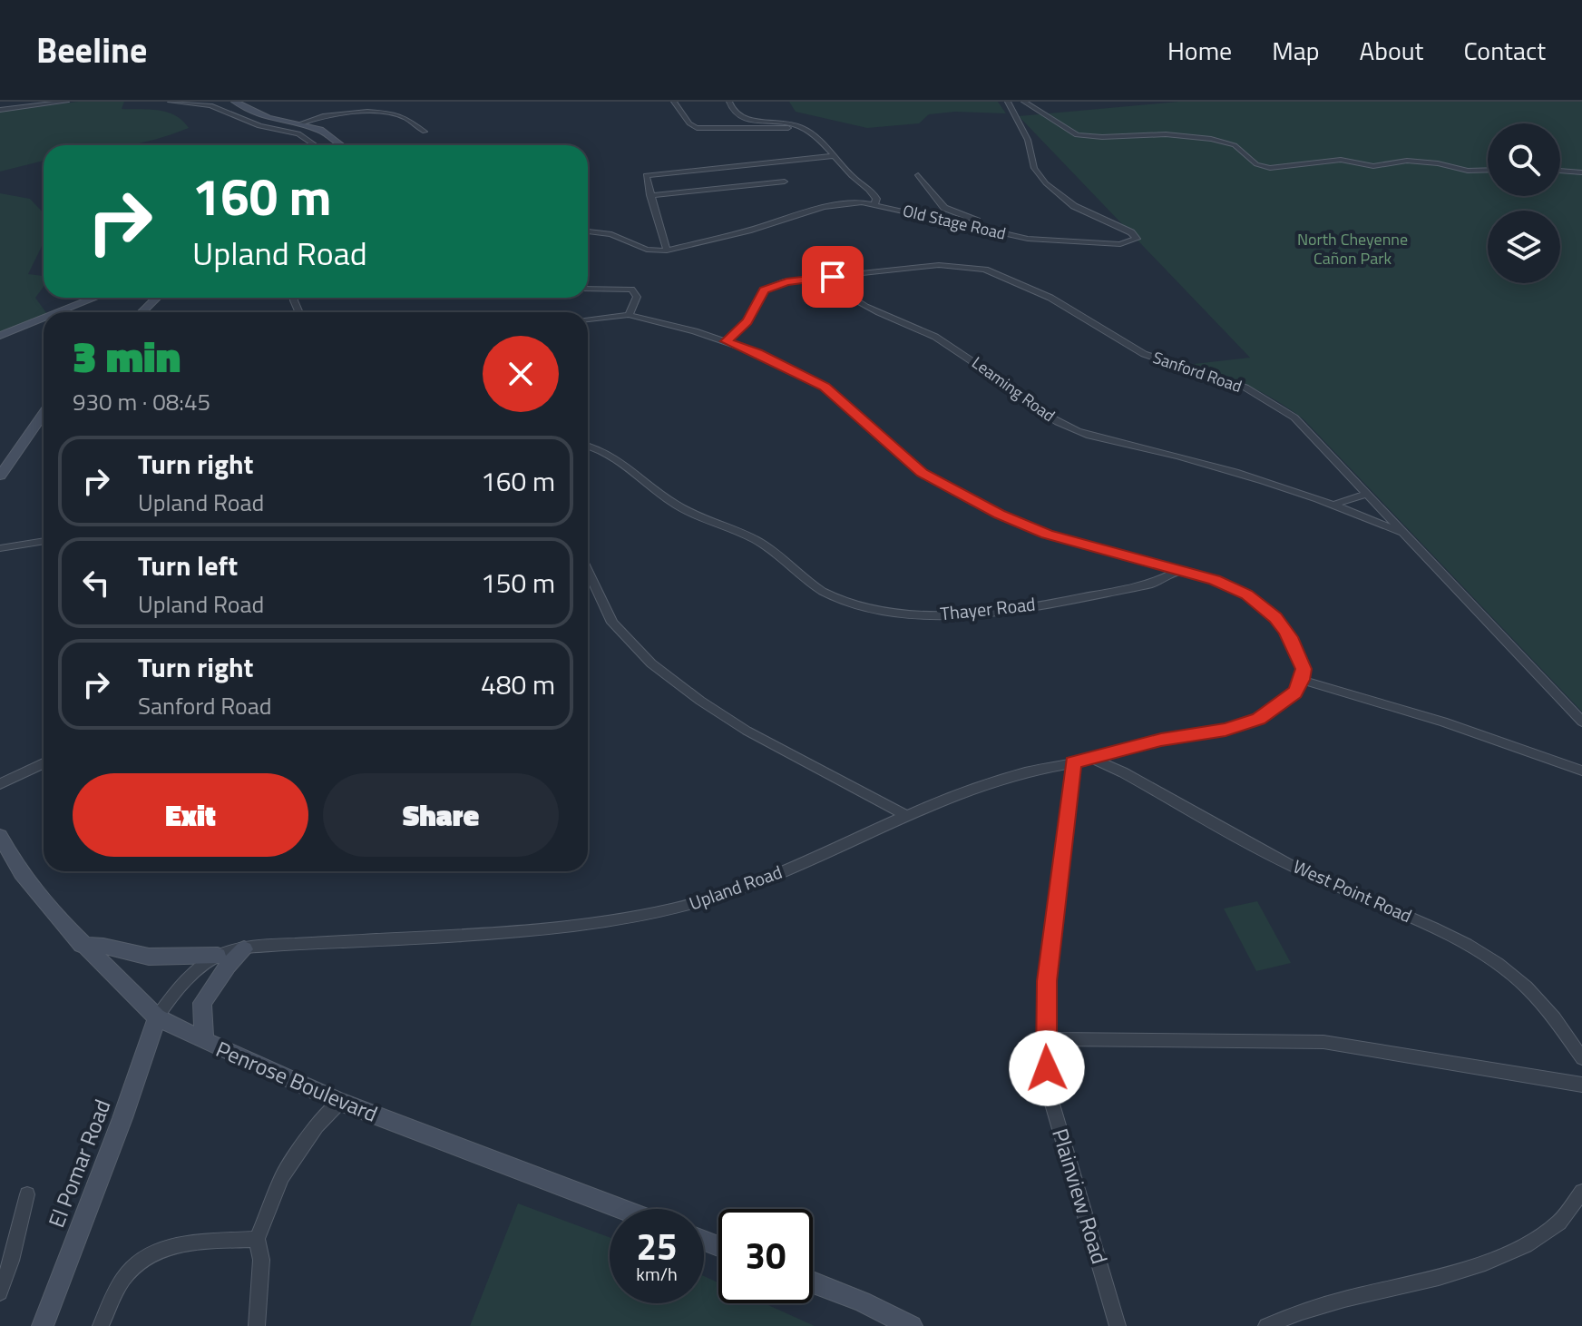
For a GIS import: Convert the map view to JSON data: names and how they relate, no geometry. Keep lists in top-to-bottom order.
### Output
{
  "streets": {
    "street": [
      "Old Stage Road",
      "Sanford Road",
      "Leaming Road",
      "Thayer Road",
      "Upland Road",
      "West Point Road",
      "Penrose Boulevard",
      "El Pomar Road",
      "Plainview Road"
    ]
  },
  "crossings": [
    ["Sanford Road", "Leaming Road"],
    ["Upland Road", "West Point Road"],
    ["Upland Road", "Penrose Boulevard"],
    ["Upland Road", "El Pomar Road"],
    ["Upland Road", "Plainview Road"],
    ["Penrose Boulevard", "El Pomar Road"]
  ],
  "parks": ["North Cheyenne Cañon Park"],
  "page": {
    "header": "Beeline",
    "nav": [
      "Home",
      "Map",
      "About",
      "Contact"
    ],
    "turn": ["160 m", "Upland Road"],
    "heading": ["3 min", "930 m · 08:45"],
    "list": [
      {
        "name": "Turn right",
        "note": "Upland Road",
        "value": "160 m"
      },
      {
        "name": "Turn left",
        "note": "Upland Road",
        "value": "150 m"
      },
      {
        "name": "Turn right",
        "note": "Sanford Road",
        "value": "480 m"
      }
    ],
    "buttons": ["Exit", "Share"],
    "speed": "25 km/h",
    "limit": "30"
  }
}
